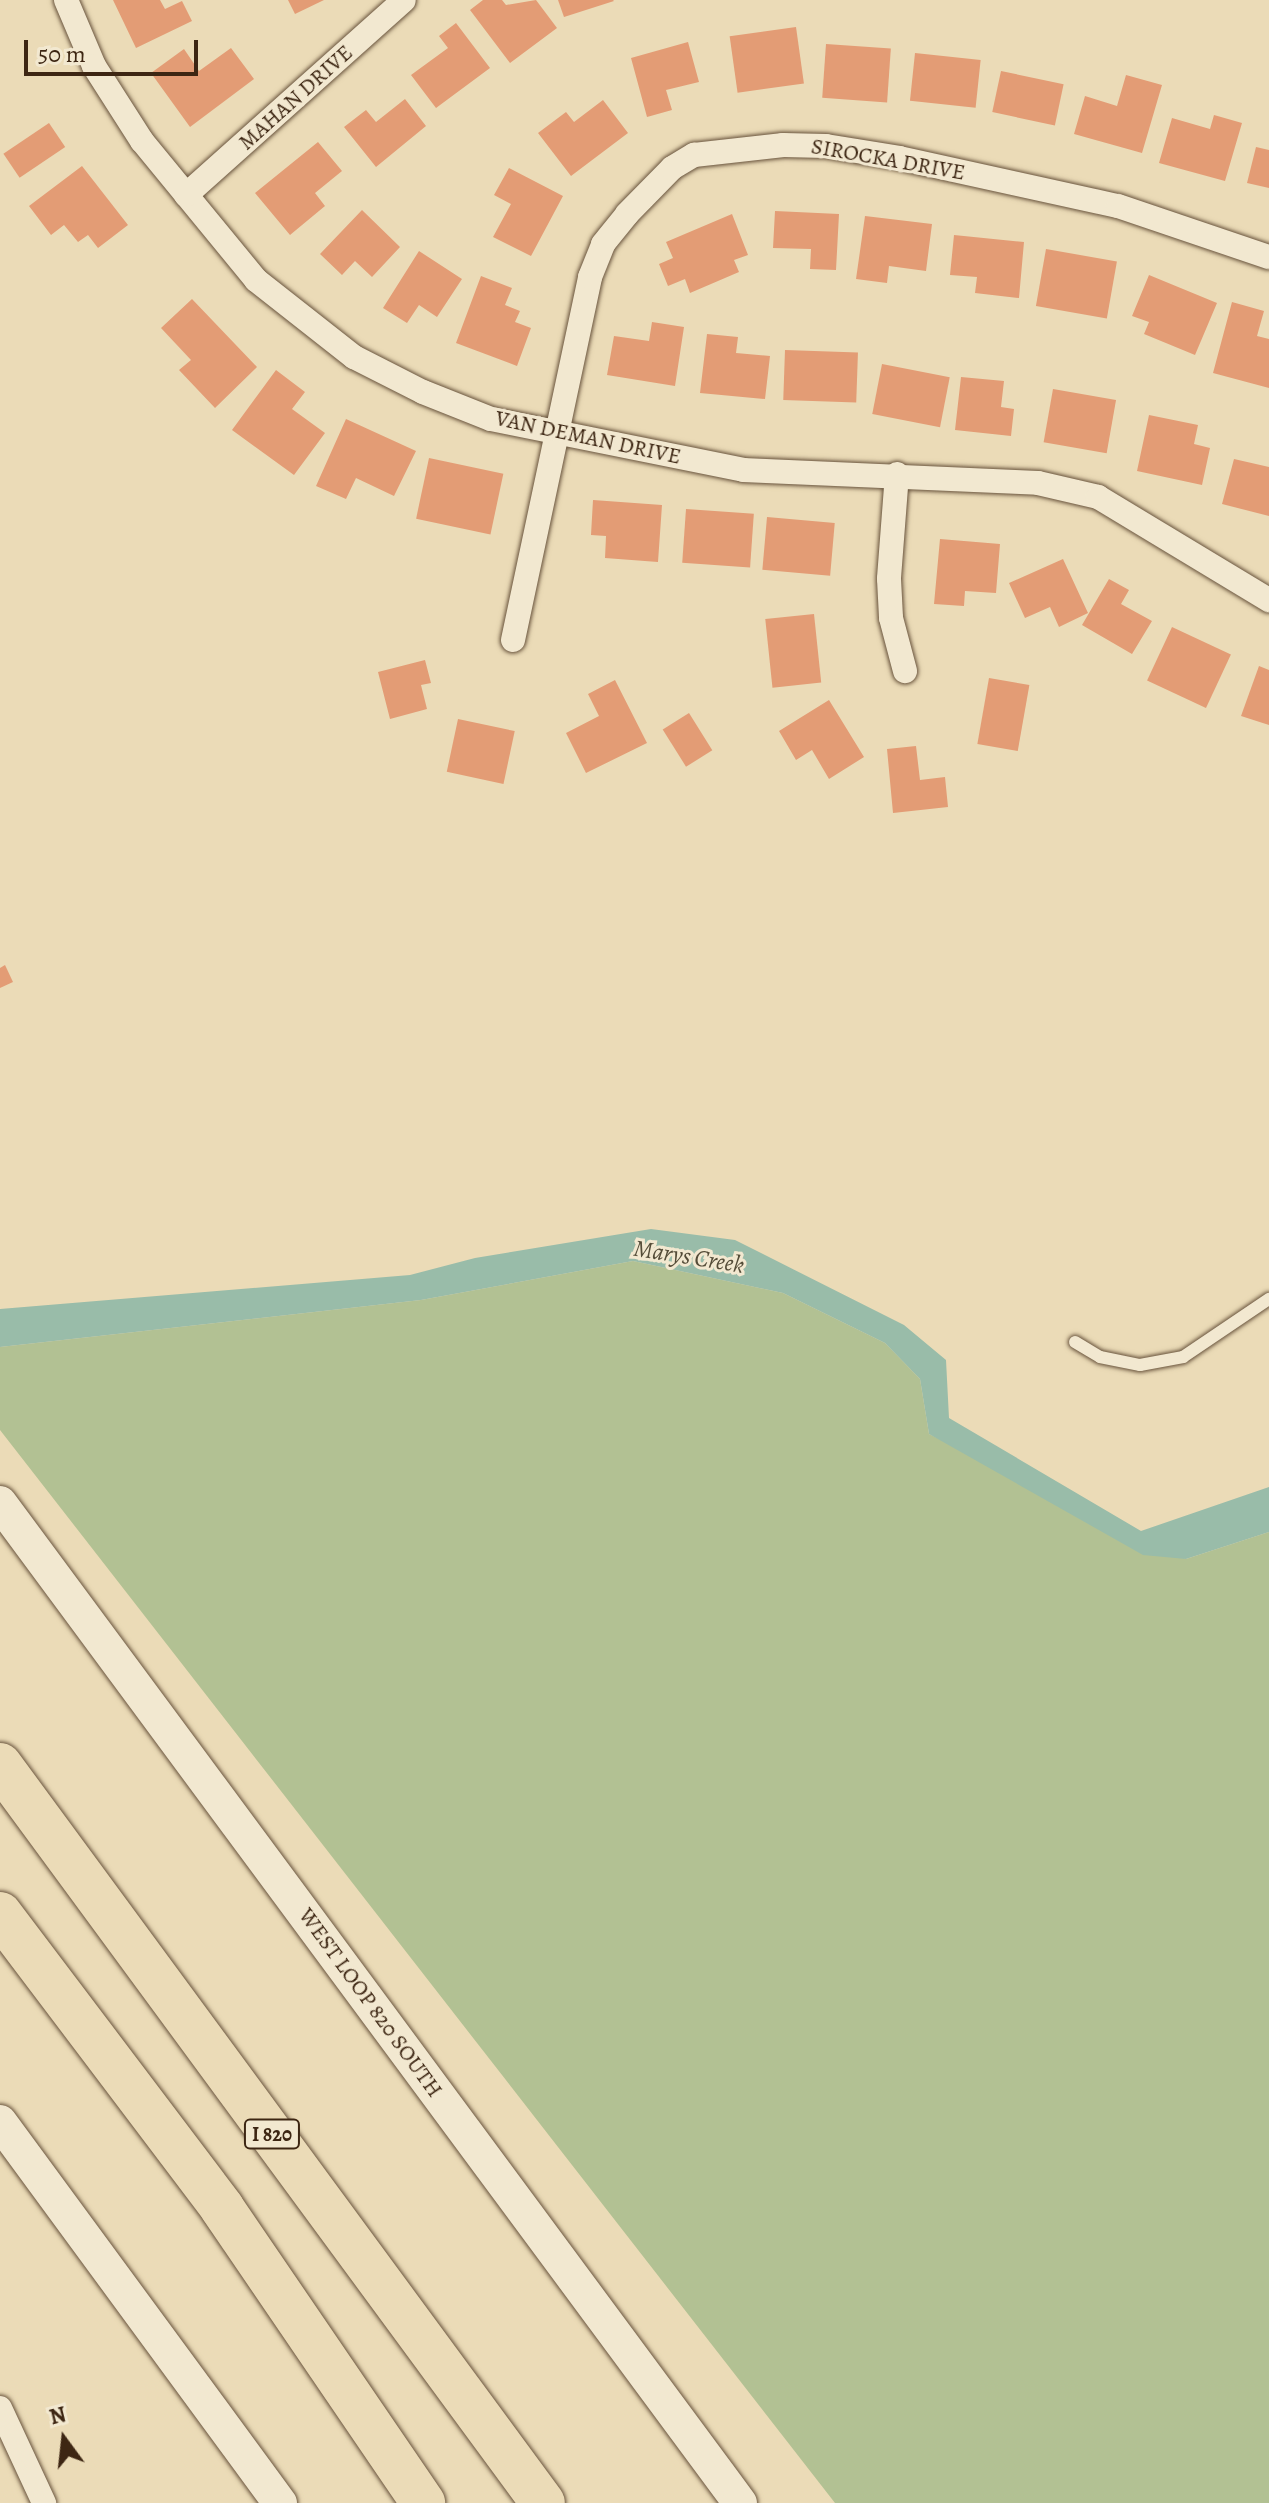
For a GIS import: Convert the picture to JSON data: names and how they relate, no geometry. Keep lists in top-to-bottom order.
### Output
{
  "streets": {
    "highway": ["I 820"],
    "main road": ["WEST LOOP 820 SOUTH"],
    "street": ["MAHAN DRIVE", "SIROCKA DRIVE", "VAN DEMAN DRIVE"]
  },
  "crossings": [
    ["MAHAN DRIVE", "VAN DEMAN DRIVE"],
    ["SIROCKA DRIVE", "VAN DEMAN DRIVE"]
  ],
  "water": ["Marys Creek"],
  "scale_bar": "50 m",
  "north": "top"
}
